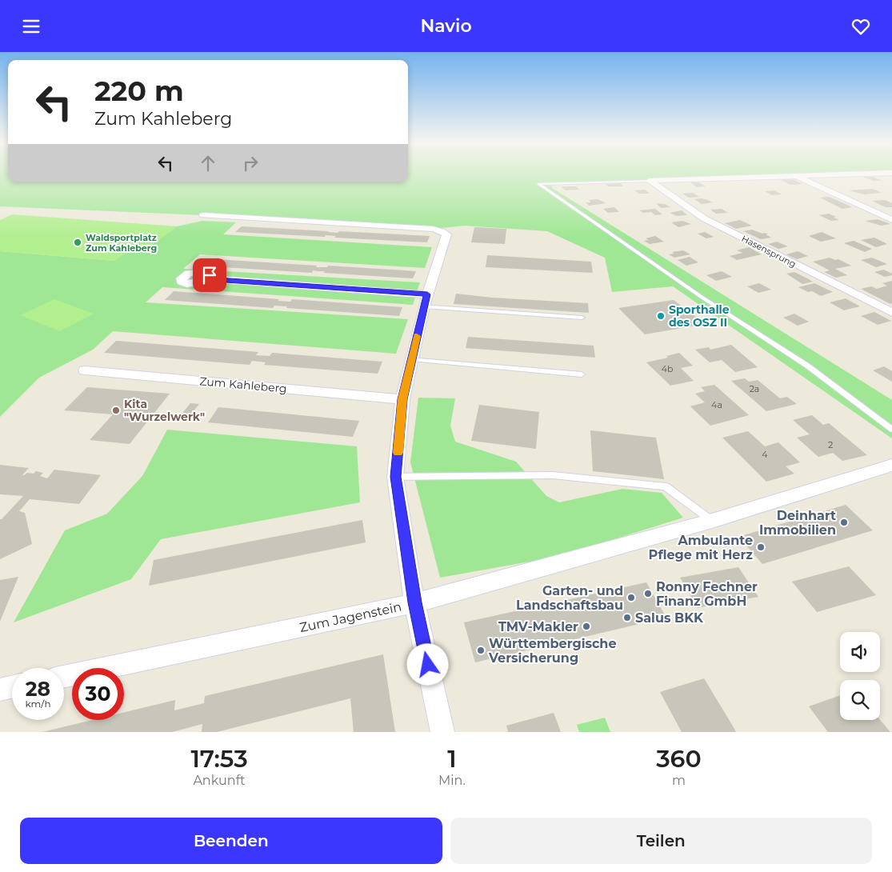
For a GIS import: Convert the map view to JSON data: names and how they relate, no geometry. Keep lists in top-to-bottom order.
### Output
{
  "streets": {
    "street": ["Hasensprung", "Zum Kahleberg", "Zum Jagenstein"]
  },
  "places": [
    "Waldsportplatz Zum Kahleberg",
    "Sporthalle des OSZ II",
    "Kita \"Wurzelwerk\"",
    "Deinhart Immobilien",
    "Ambulante Pflege mit Herz",
    "Ronny Fechner Finanz GmbH",
    "Garten- und Landschaftsbau",
    "Salus BKK",
    "TMV-Makler",
    "Württembergische Versicherung"
  ],
  "house_numbers": [
    "4b",
    "2a",
    "4a",
    "2",
    "4"
  ],
  "page": {
    "header": "Navio",
    "turn": ["220 m", "Zum Kahleberg"],
    "speed": "28 km/h",
    "limit": "30",
    "eta": [
      "17:53",
      "Ankunft",
      "1",
      "Min.",
      "360",
      "m"
    ],
    "buttons": ["Beenden", "Teilen"]
  }
}
